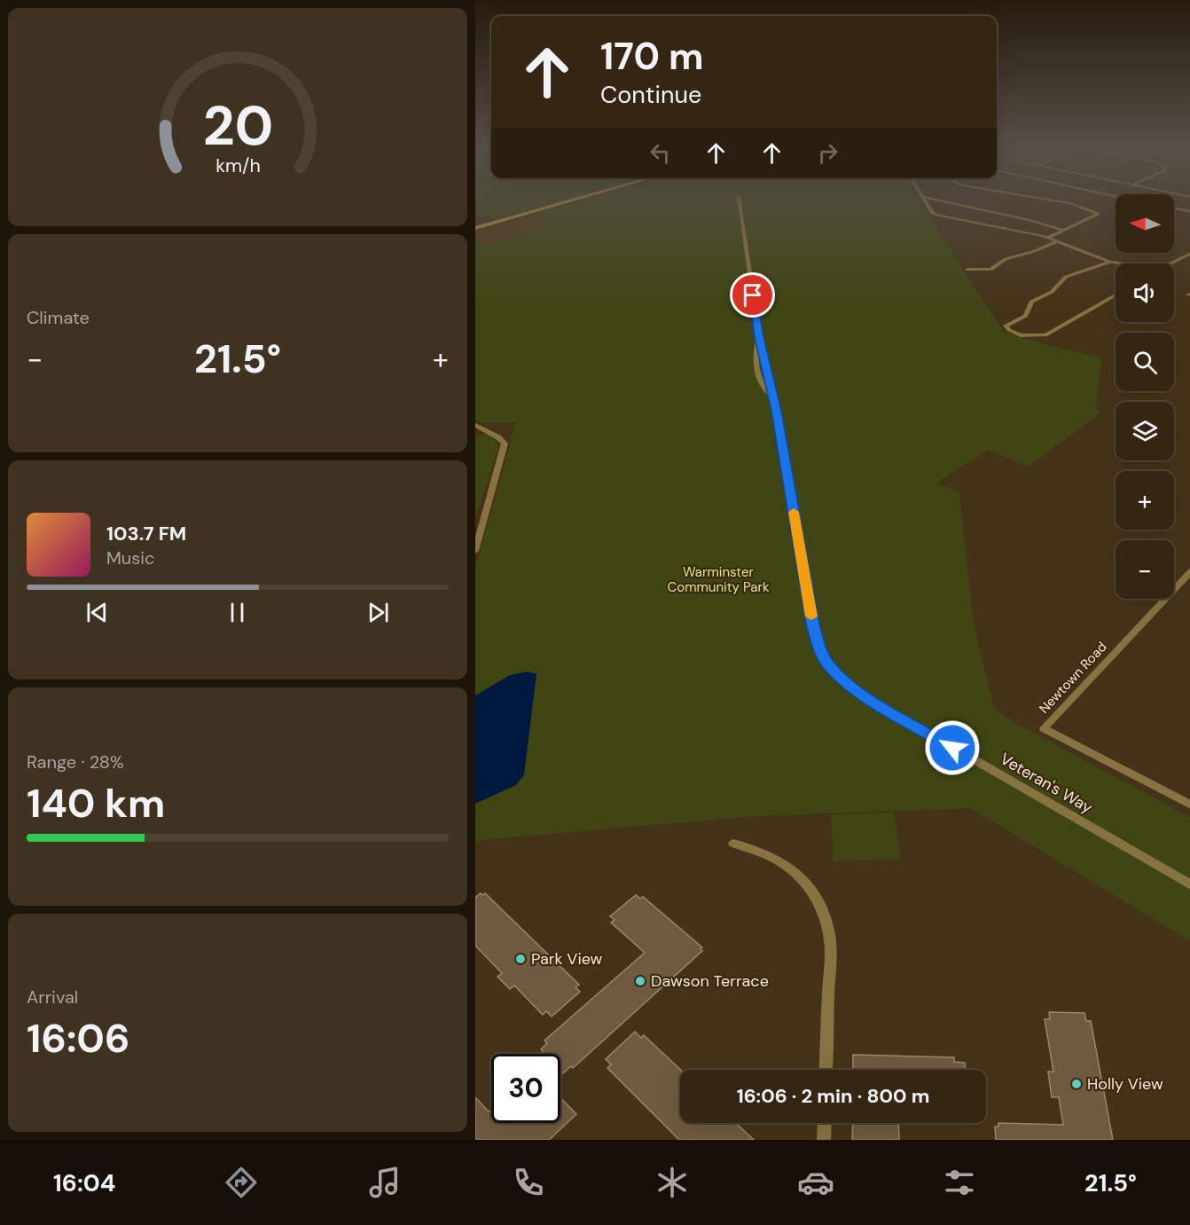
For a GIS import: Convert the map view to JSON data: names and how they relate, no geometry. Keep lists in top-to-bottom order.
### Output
{
  "streets": {
    "street": ["Newtown Road", "Veteran's Way"]
  },
  "parks": ["Warminster Community Park"],
  "places": ["Park View", "Dawson Terrace", "Holly View"],
  "north": "left",
  "page": {
    "turn": ["170 m", "Continue"],
    "map_buttons": ["+", "−"],
    "tile": [
      "Climate",
      ["Range · 28%", "140 km"],
      ["Arrival", "16:06"]
    ],
    "heat": ["−", "21.5°", "+"],
    "song": ["103.7 FM", "Music"],
    "limit": "30",
    "trip": "16:06 · 2 min · 800 m",
    "tabs": ["16:04", "21.5°"],
    "gauge": ["20", "km/h"]
  }
}
